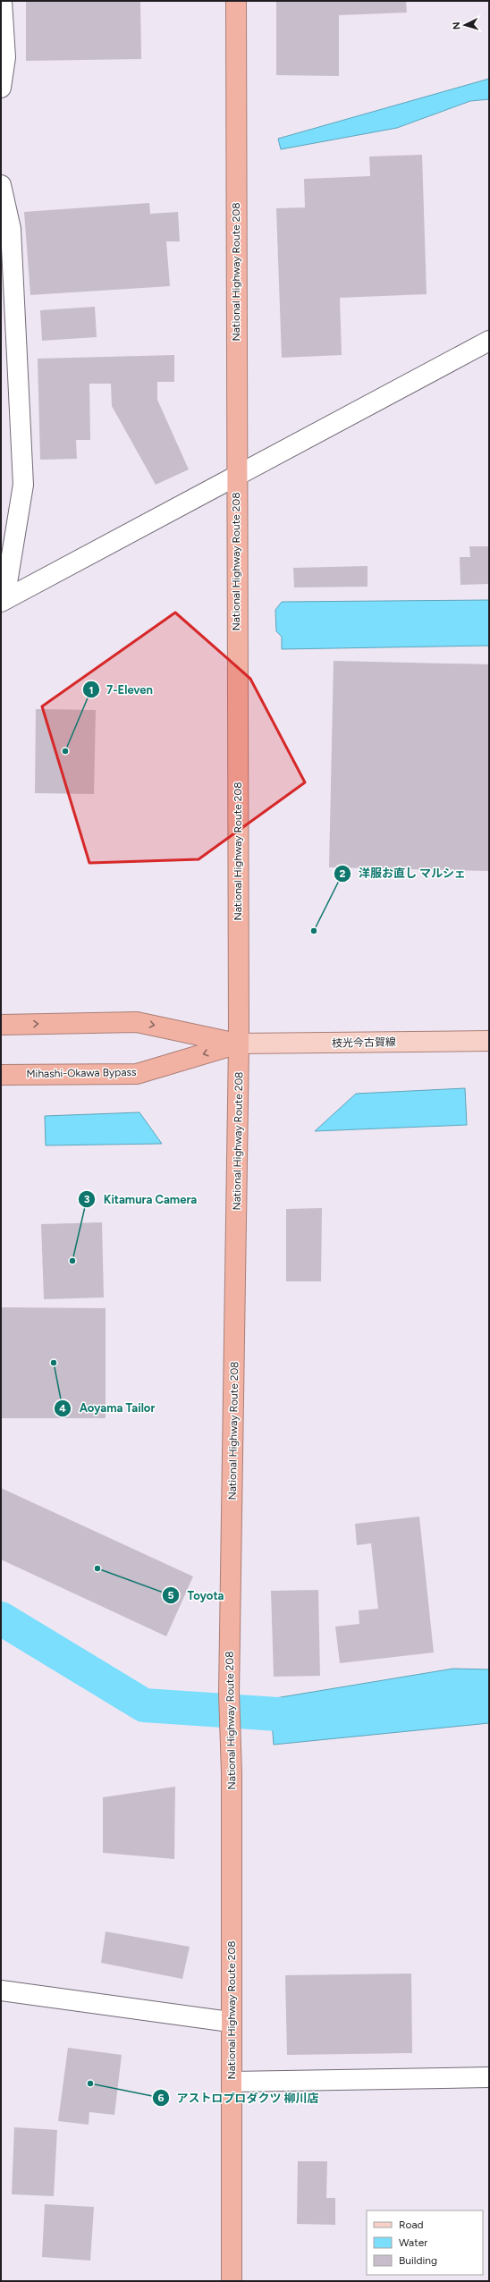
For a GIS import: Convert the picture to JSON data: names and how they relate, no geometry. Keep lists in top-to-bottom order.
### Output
{
  "streets": {
    "highway": ["National Highway Route 208", "Mihashi-Okawa Bypass"],
    "main road": ["枝光今古賀線"]
  },
  "crossings": [
    ["National Highway Route 208", "枝光今古賀線"],
    ["National Highway Route 208", "Mihashi-Okawa Bypass"],
    ["枝光今古賀線", "Mihashi-Okawa Bypass"]
  ],
  "places": [
    "7-Eleven",
    "洋服お直し マルシェ",
    "Kitamura Camera",
    "Aoyama Tailor",
    "Toyota",
    "アストロプロダクツ 柳川店"
  ],
  "legend": ["Road", "Water", "Building"],
  "north": "left"
}
